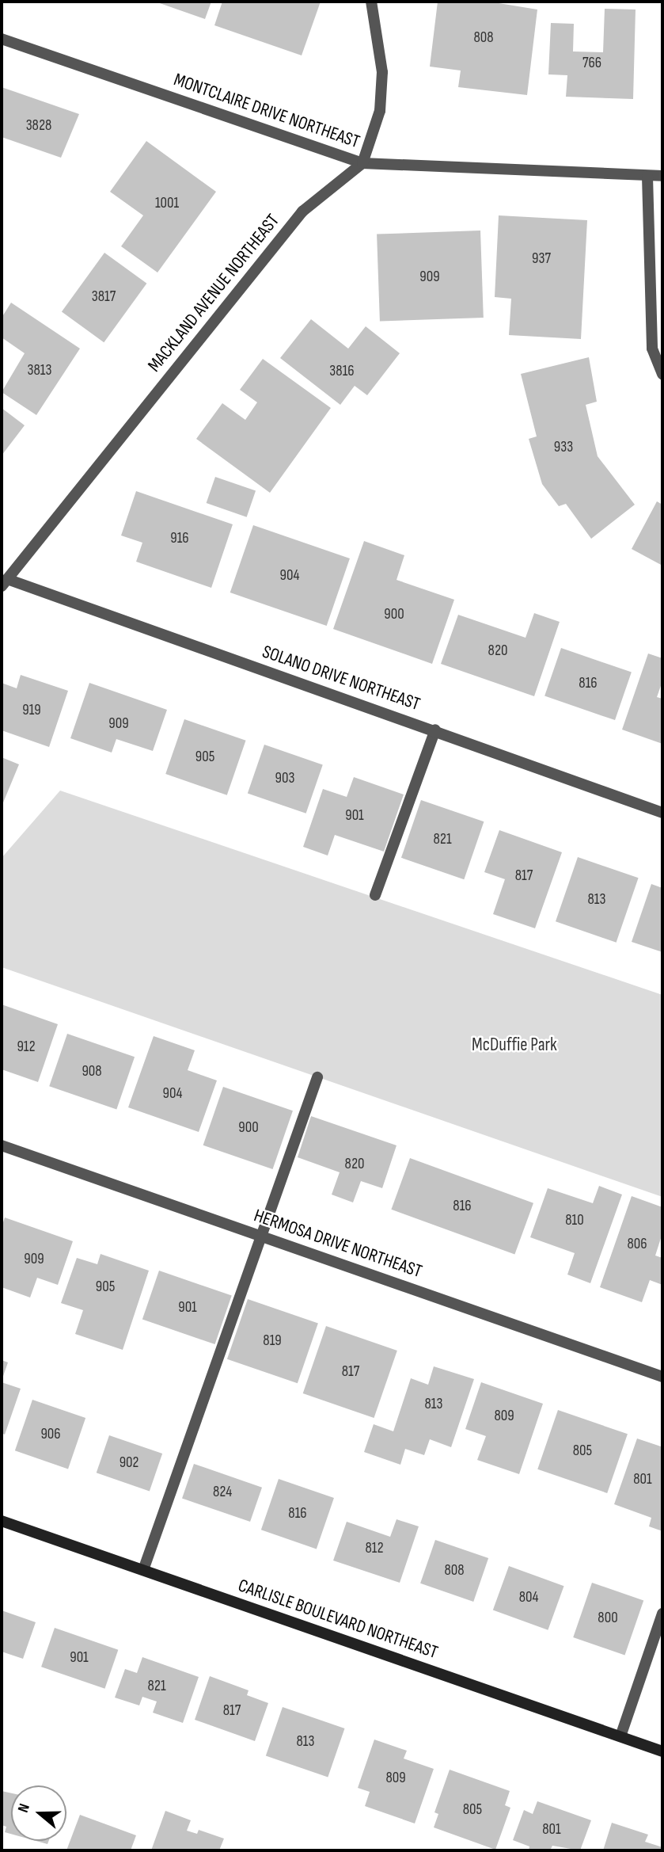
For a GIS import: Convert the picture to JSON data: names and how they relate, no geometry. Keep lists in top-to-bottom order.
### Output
{
  "streets": {
    "main road": ["CARLISLE BOULEVARD NORTHEAST"],
    "street": [
      "MONTCLAIRE DRIVE NORTHEAST",
      "MACKLAND AVENUE NORTHEAST",
      "SOLANO DRIVE NORTHEAST",
      "HERMOSA DRIVE NORTHEAST"
    ]
  },
  "crossings": [
    ["MONTCLAIRE DRIVE NORTHEAST", "MACKLAND AVENUE NORTHEAST"],
    ["MACKLAND AVENUE NORTHEAST", "SOLANO DRIVE NORTHEAST"]
  ],
  "parks": ["McDuffie Park"],
  "house_numbers": [
    "808",
    "766",
    "3828",
    "1001",
    "937",
    "909",
    "3817",
    "3813",
    "3816",
    "933",
    "916",
    "904",
    "900",
    "820",
    "816",
    "919",
    "909",
    "905",
    "903",
    "901",
    "821",
    "817",
    "813",
    "912",
    "908",
    "904",
    "900",
    "820",
    "816",
    "810",
    "806",
    "909",
    "905",
    "901",
    "819",
    "817",
    "813",
    "809",
    "906",
    "805",
    "902",
    "801",
    "824",
    "816",
    "812",
    "808",
    "804",
    "800",
    "901",
    "821",
    "817",
    "813",
    "809",
    "805",
    "801"
  ],
  "north": "left"
}
